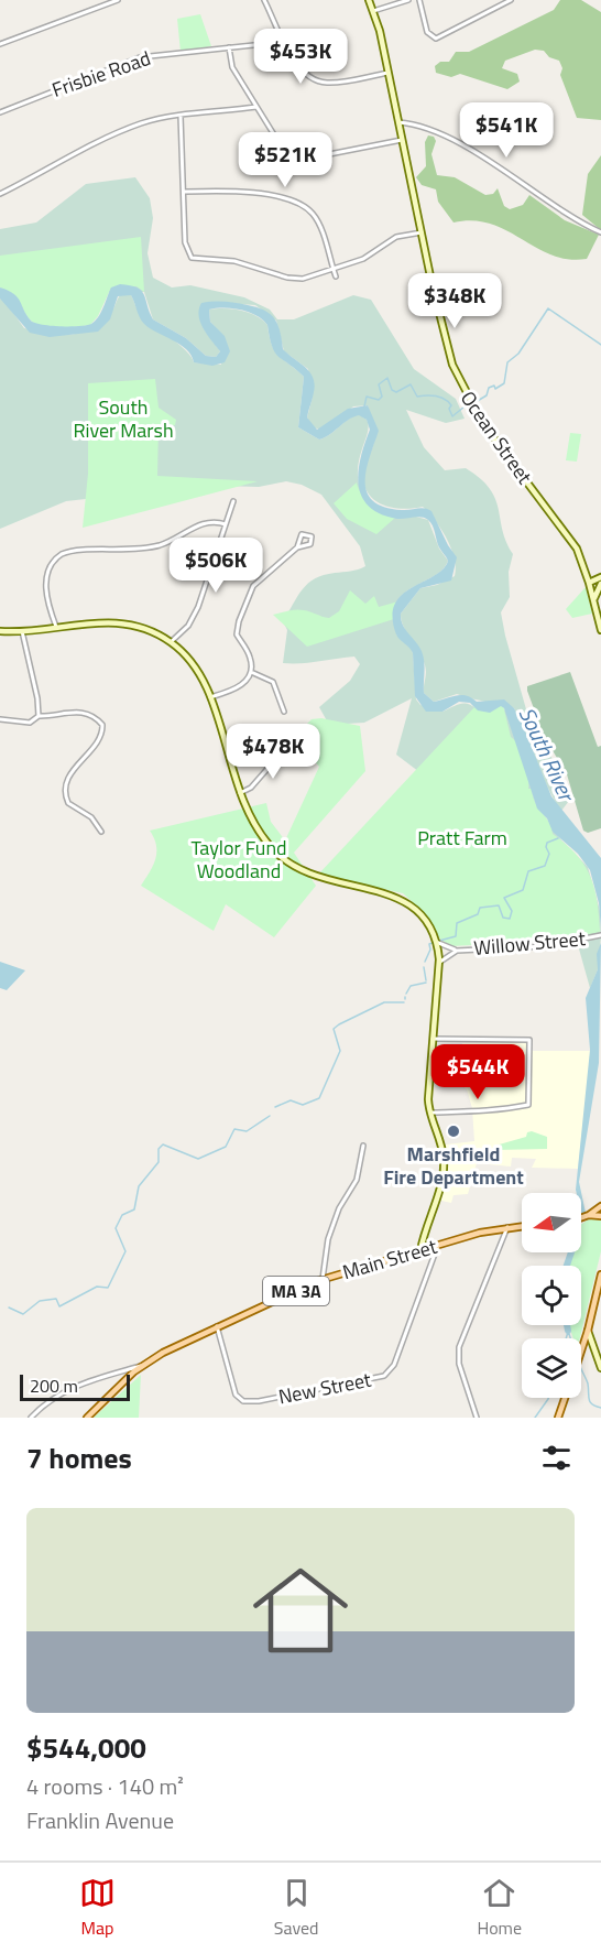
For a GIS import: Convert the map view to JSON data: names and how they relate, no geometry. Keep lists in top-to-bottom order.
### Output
{
  "streets": {
    "main road": ["Main Street", "MA 3A"],
    "street": [
      "Frisbie Road",
      "Ocean Street",
      "Willow Street",
      "New Street"
    ]
  },
  "crossings": [
    ["Main Street", "New Street"]
  ],
  "water": ["South River"],
  "parks": ["South River Marsh", "Pratt Farm", "Taylor Fund Woodland"],
  "places": ["Marshfield Fire Department"],
  "scale_bar": "200 m",
  "north": "left",
  "page": {
    "price": [
      "$453K",
      "$541K",
      "$521K",
      "$348K",
      "$506K",
      "$478K",
      "$544K"
    ],
    "scale": "200 m",
    "heading": "7 homes",
    "list": [
      {
        "name": "$544,000",
        "note": "4 rooms · 140 m² · Franklin Avenue"
      }
    ],
    "tabs": ["Map", "Saved", "Home"]
  }
}
